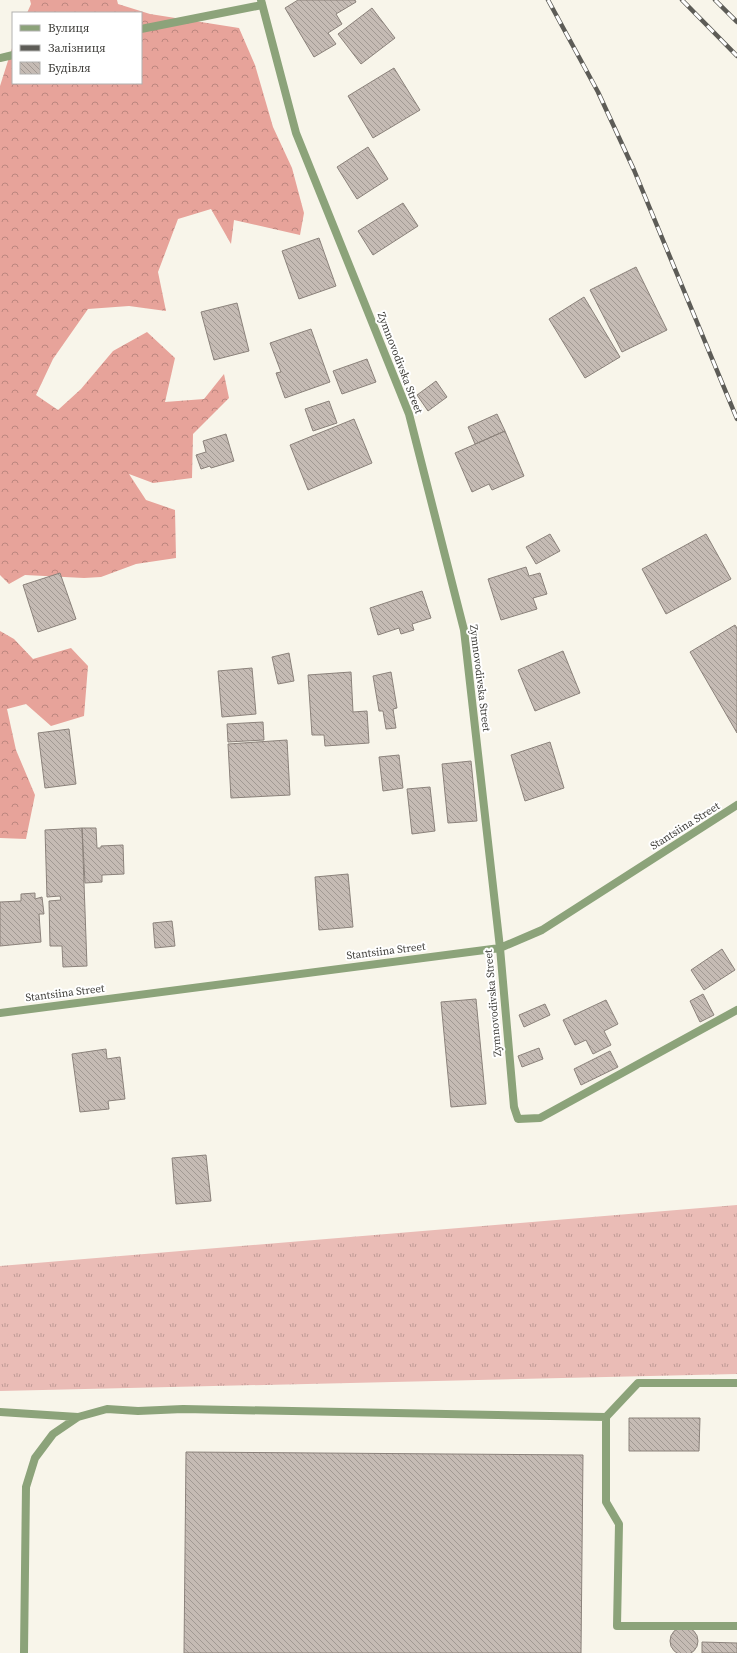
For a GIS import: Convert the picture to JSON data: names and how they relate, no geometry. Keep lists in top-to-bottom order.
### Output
{
  "streets": {
    "street": ["Zymnovodivska Street", "Stantsiina Street"]
  },
  "crossings": [
    ["Zymnovodivska Street", "Stantsiina Street"]
  ],
  "legend": ["Вулиця", "Залізниця", "Будівля"]
}
